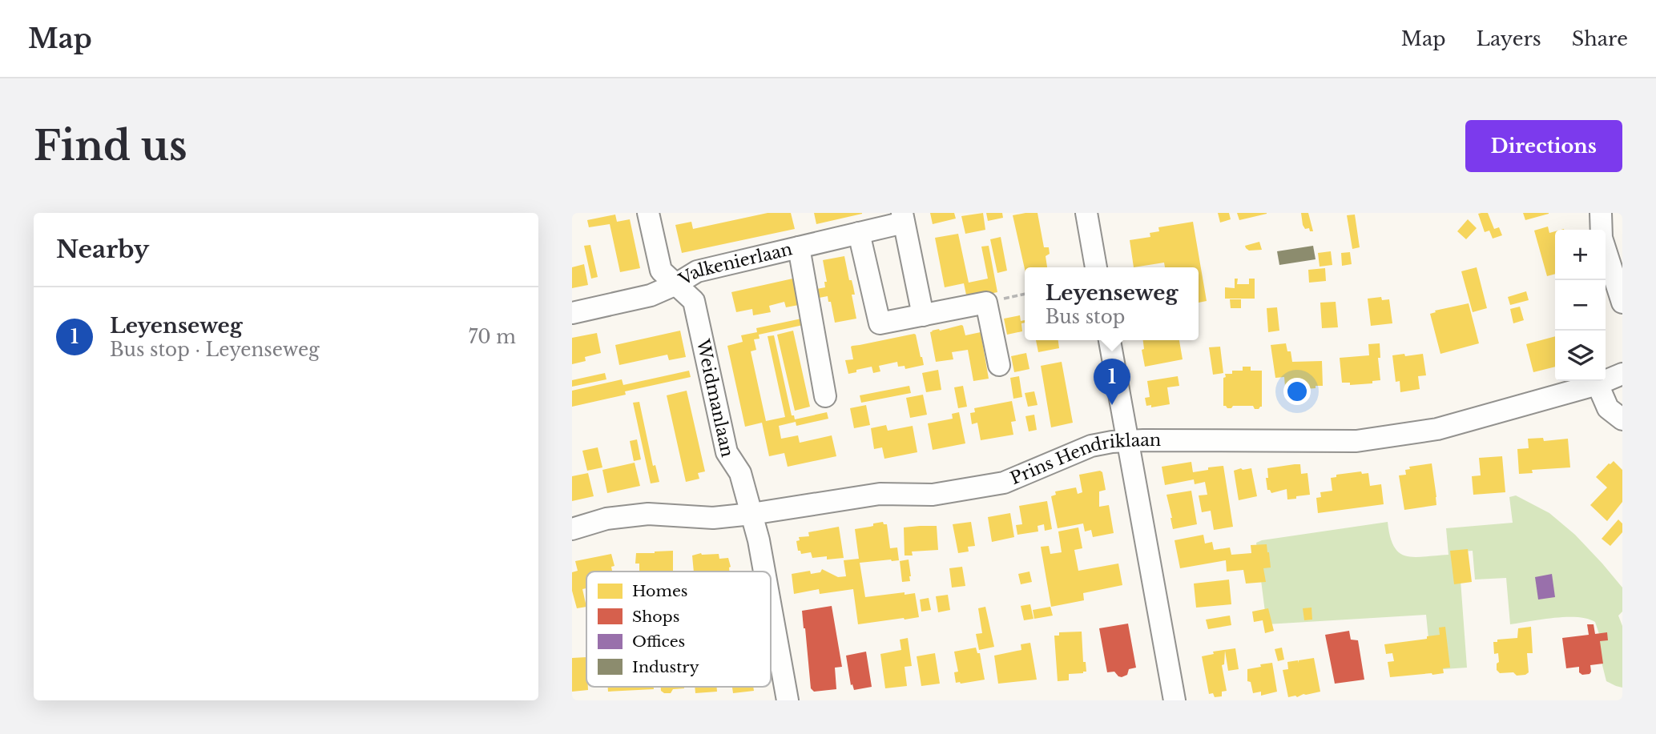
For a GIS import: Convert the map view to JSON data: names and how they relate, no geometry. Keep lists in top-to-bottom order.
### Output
{
  "streets": {
    "street": ["Valkenierlaan", "Weidmanlaan", "Prins Hendriklaan"]
  },
  "crossings": [
    ["Valkenierlaan", "Weidmanlaan"],
    ["Weidmanlaan", "Prins Hendriklaan"]
  ],
  "legend": [
    "Homes",
    "Shops",
    "Offices",
    "Industry"
  ],
  "page": {
    "header": "Map",
    "nav": ["Map", "Layers", "Share"],
    "buttons": "Directions",
    "title": "Find us",
    "heading": "Nearby",
    "map_buttons": ["+", "−"],
    "popup": ["Leyenseweg", "Bus stop"],
    "list": [
      {
        "mark": "1",
        "name": "Leyenseweg",
        "note": "Bus stop · Leyenseweg",
        "value": "70 m"
      }
    ],
    "pins": "1"
  }
}
